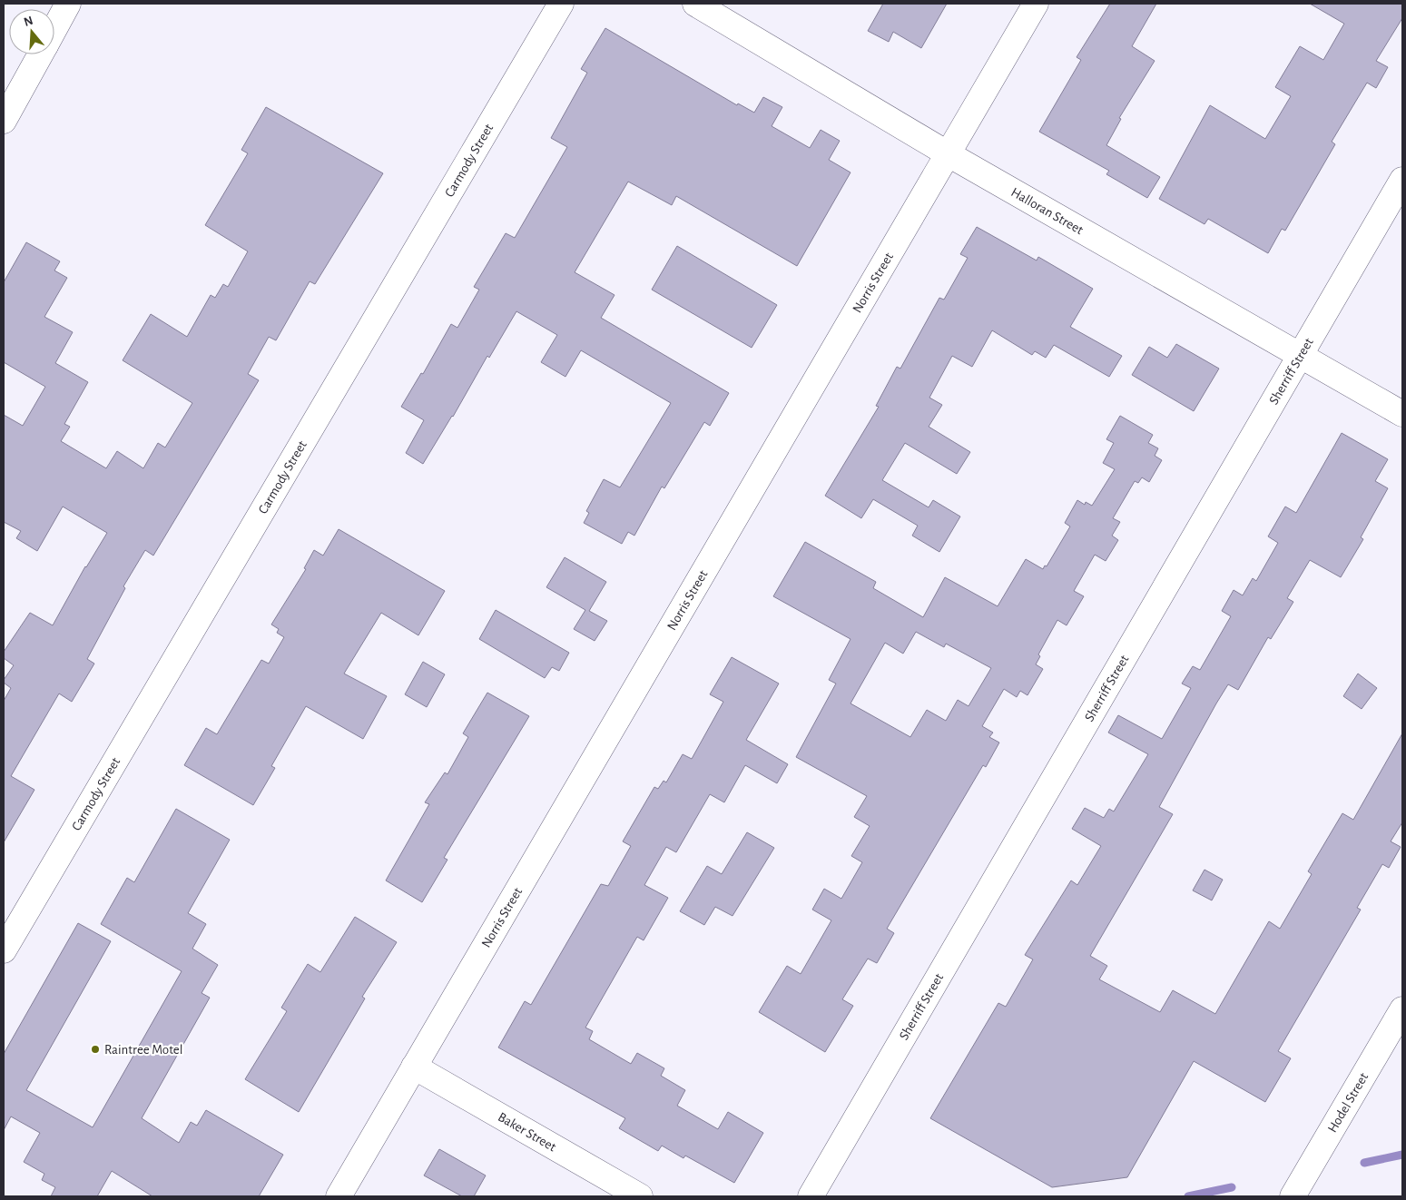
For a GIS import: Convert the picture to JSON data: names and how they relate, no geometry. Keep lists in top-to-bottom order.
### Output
{
  "streets": {
    "street": [
      "Carmody Street",
      "Halloran Street",
      "Norris Street",
      "Sherriff Street",
      "Hodel Street",
      "Baker Street"
    ]
  },
  "crossings": [
    ["Halloran Street", "Norris Street"],
    ["Halloran Street", "Sherriff Street"],
    ["Norris Street", "Baker Street"]
  ],
  "places": ["Raintree Motel"],
  "north": "top"
}
